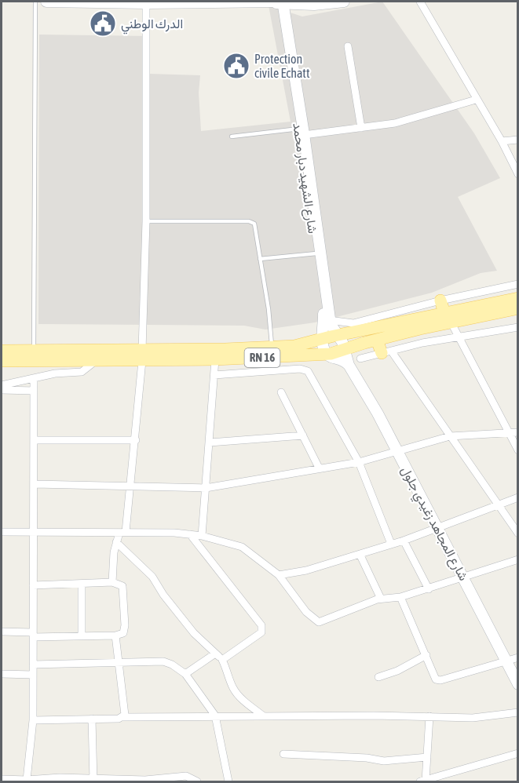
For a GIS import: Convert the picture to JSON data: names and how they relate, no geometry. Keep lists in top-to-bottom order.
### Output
{
  "streets": {
    "main road": ["RN 16"],
    "street": ["شارع الشهيد دبار محمد", "شارع المجاهد زغيدي جلول"]
  },
  "crossings": [
    ["شارع الشهيد دبار محمد", "RN 16"],
    ["شارع الشهيد دبار محمد", "شارع المجاهد زغيدي جلول"],
    ["RN 16", "شارع المجاهد زغيدي جلول"]
  ],
  "places": {
    "public building": ["الدرك الوطني", "Protection civile Echatt"]
  }
}
